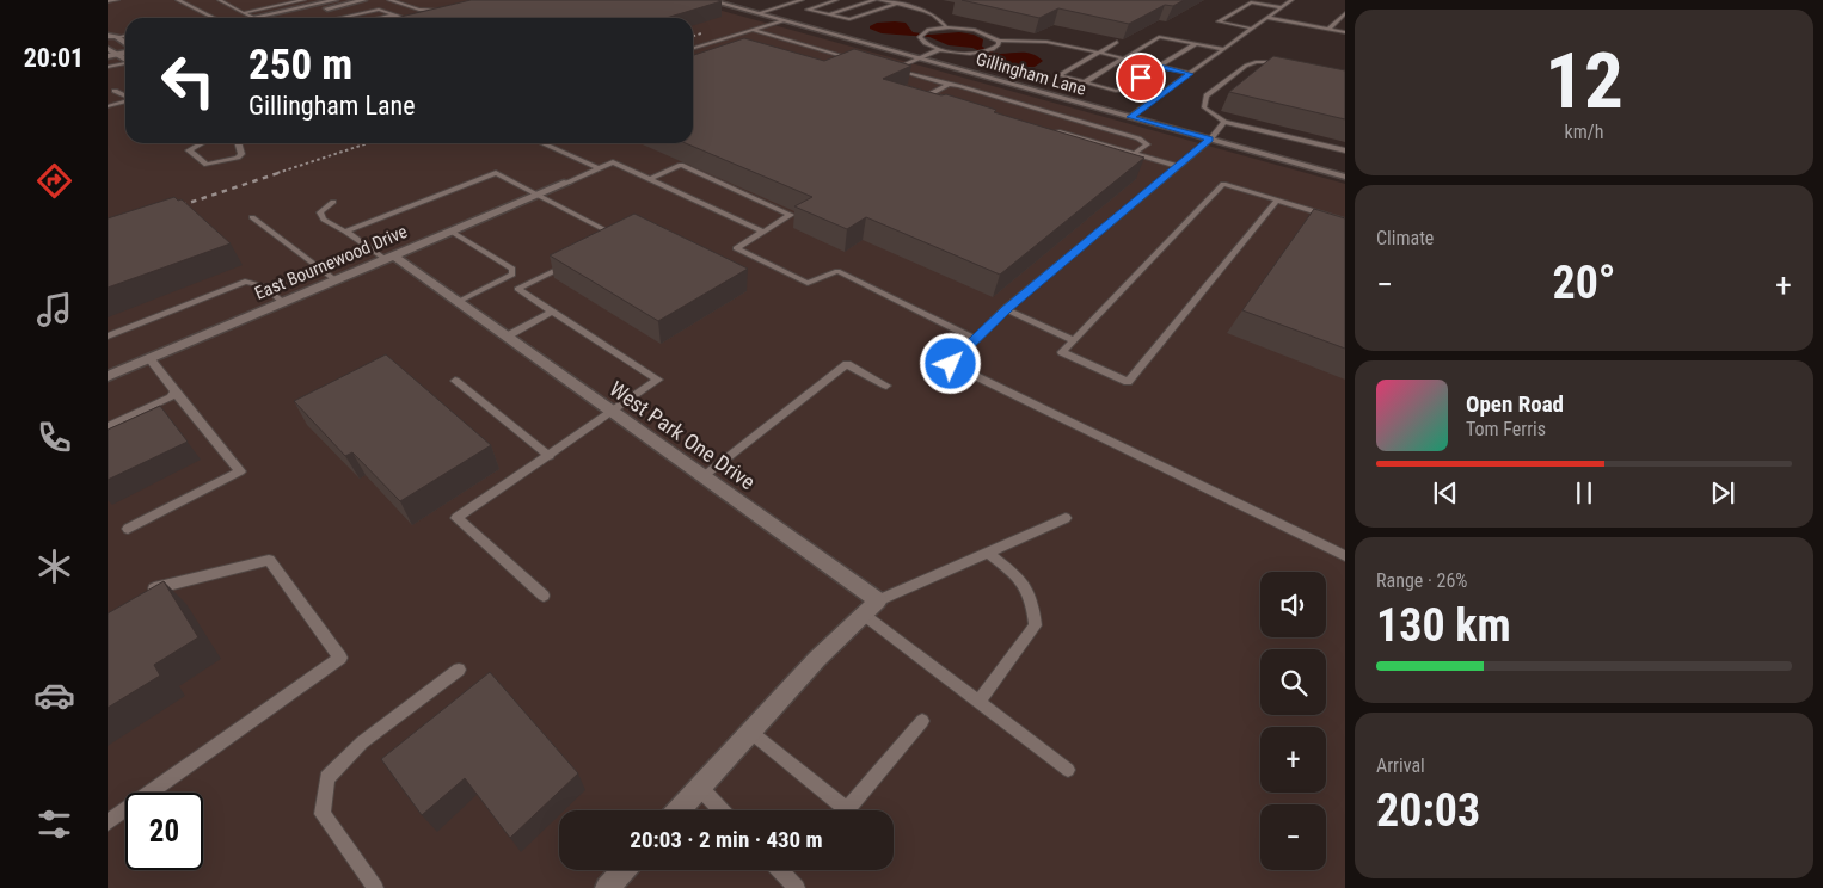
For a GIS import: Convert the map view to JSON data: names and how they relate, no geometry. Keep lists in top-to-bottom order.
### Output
{
  "streets": {
    "street": ["Gillingham Lane", "East Bournewood Drive", "West Park One Drive"]
  },
  "crossings": [
    ["East Bournewood Drive", "West Park One Drive"]
  ],
  "page": {
    "tabs": "20:01",
    "tile": [
      ["12", "km/h"],
      "Climate",
      ["Range · 26%", "130 km"],
      ["Arrival", "20:03"]
    ],
    "turn": ["250 m", "Gillingham Lane"],
    "heat": ["−", "20°", "+"],
    "song": ["Open Road", "Tom Ferris"],
    "map_buttons": ["+", "−"],
    "limit": "20",
    "trip": "20:03 · 2 min · 430 m"
  }
}
